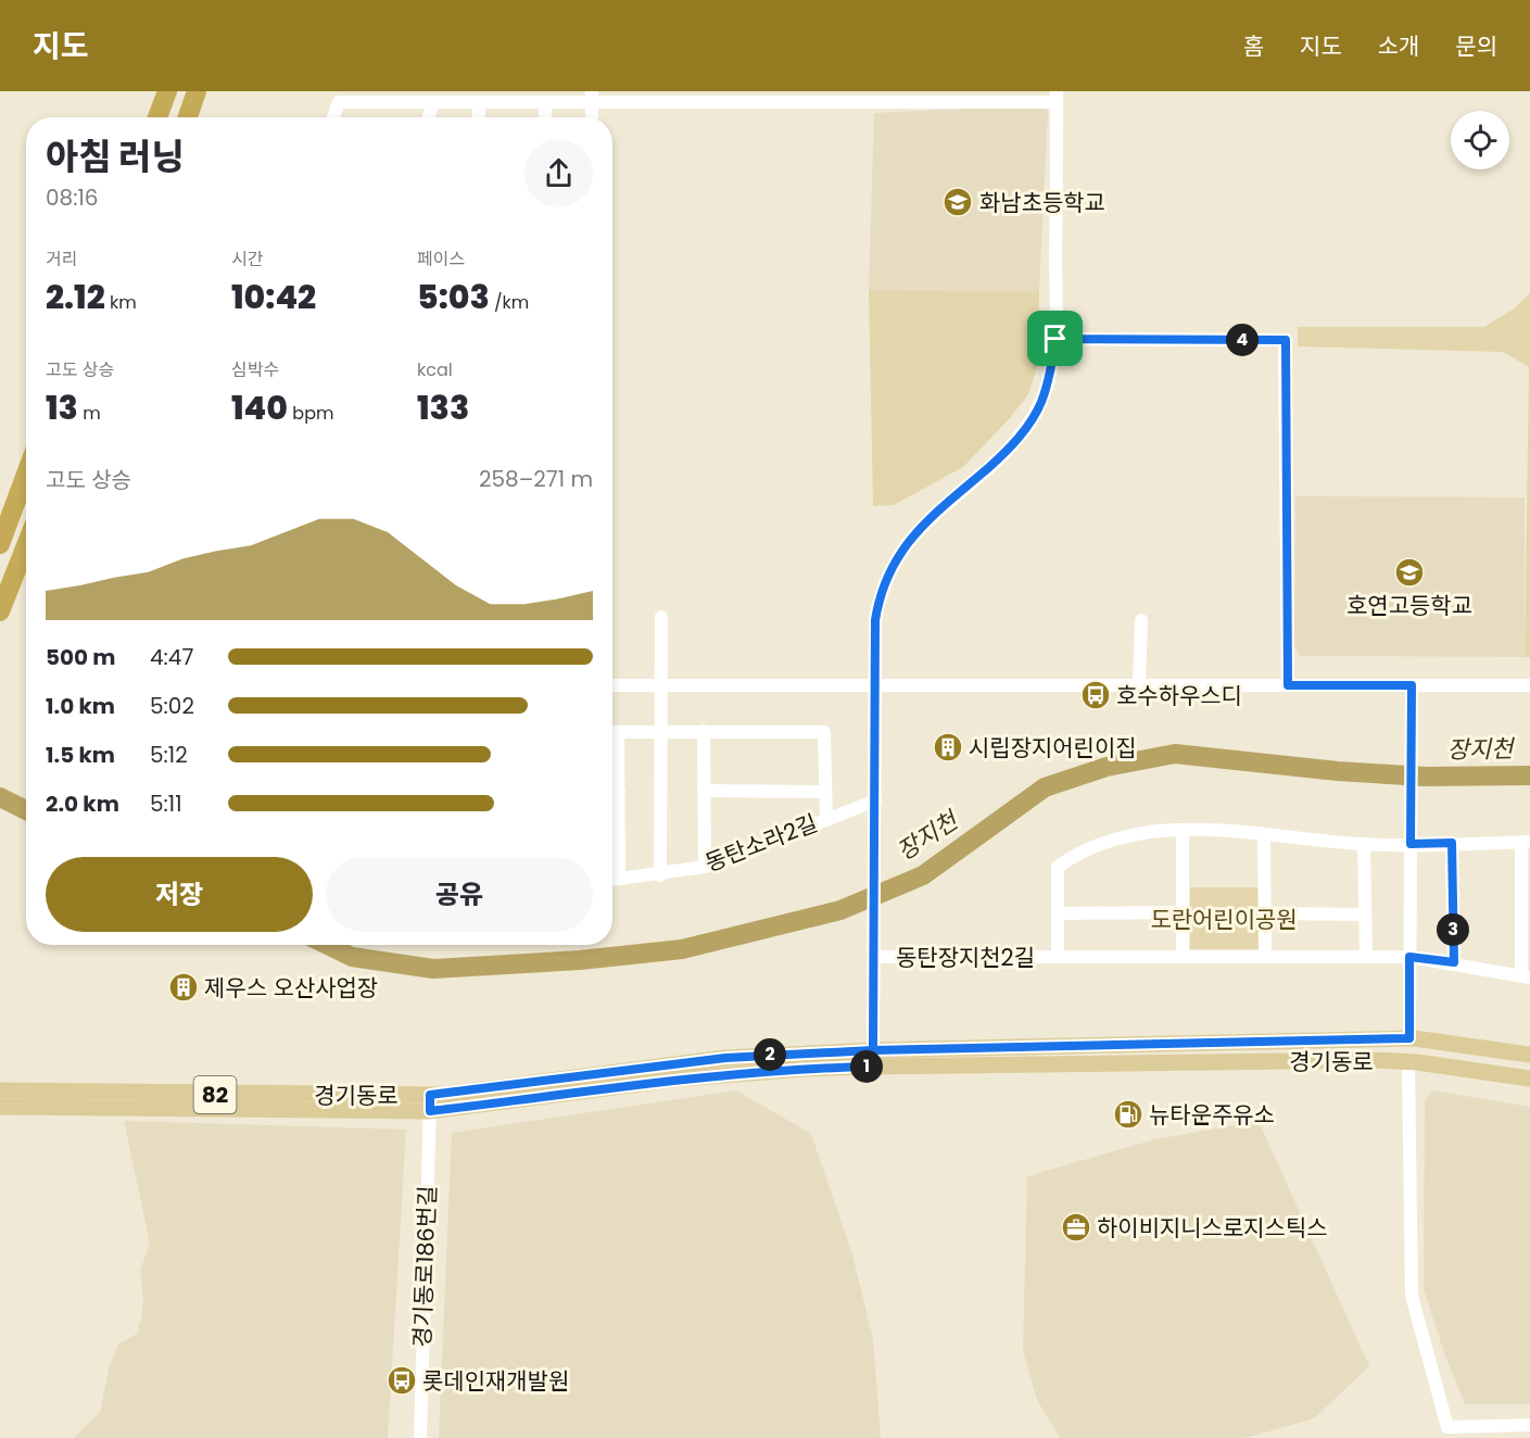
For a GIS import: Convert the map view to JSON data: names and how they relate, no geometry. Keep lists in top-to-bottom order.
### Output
{
  "streets": {
    "main road": ["경기동로", "82"],
    "street": ["동탄소라2길", "동탄장지천2길", "경기동로186번길"]
  },
  "crossings": [
    ["경기동로", "경기동로186번길"]
  ],
  "water": ["장지천"],
  "parks": ["도란어린이공원"],
  "places": {
    "school or university": ["화남초등학교", "호연고등학교"],
    "bus stop": ["호수하우스디", "롯데인재개발원"],
    "building": ["시립장지어린이집", "제우스 오산사업장"],
    "fuel station": ["뉴타운주유소"],
    "office": ["하이비지니스로지스틱스"]
  },
  "page": {
    "header": "지도",
    "nav": [
      "홈",
      "지도",
      "소개",
      "문의"
    ],
    "heading": ["아침 러닝", "08:16"],
    "stats": [
      ["거리", "2.12 km"],
      ["시간", "10:42"],
      ["페이스", "5:03 /km"],
      ["고도 상승", "13 m"],
      ["심박수", "140 bpm"],
      ["kcal", "133"]
    ],
    "pins": [
      "4",
      "3",
      "2",
      "1"
    ],
    "chart": ["고도 상승", "258–271 m"],
    "list": [
      {
        "name": "500 m",
        "note": "4:47"
      },
      {
        "name": "1.0 km",
        "note": "5:02"
      },
      {
        "name": "1.5 km",
        "note": "5:12"
      },
      {
        "name": "2.0 km",
        "note": "5:11"
      }
    ],
    "buttons": ["저장", "공유"]
  }
}
